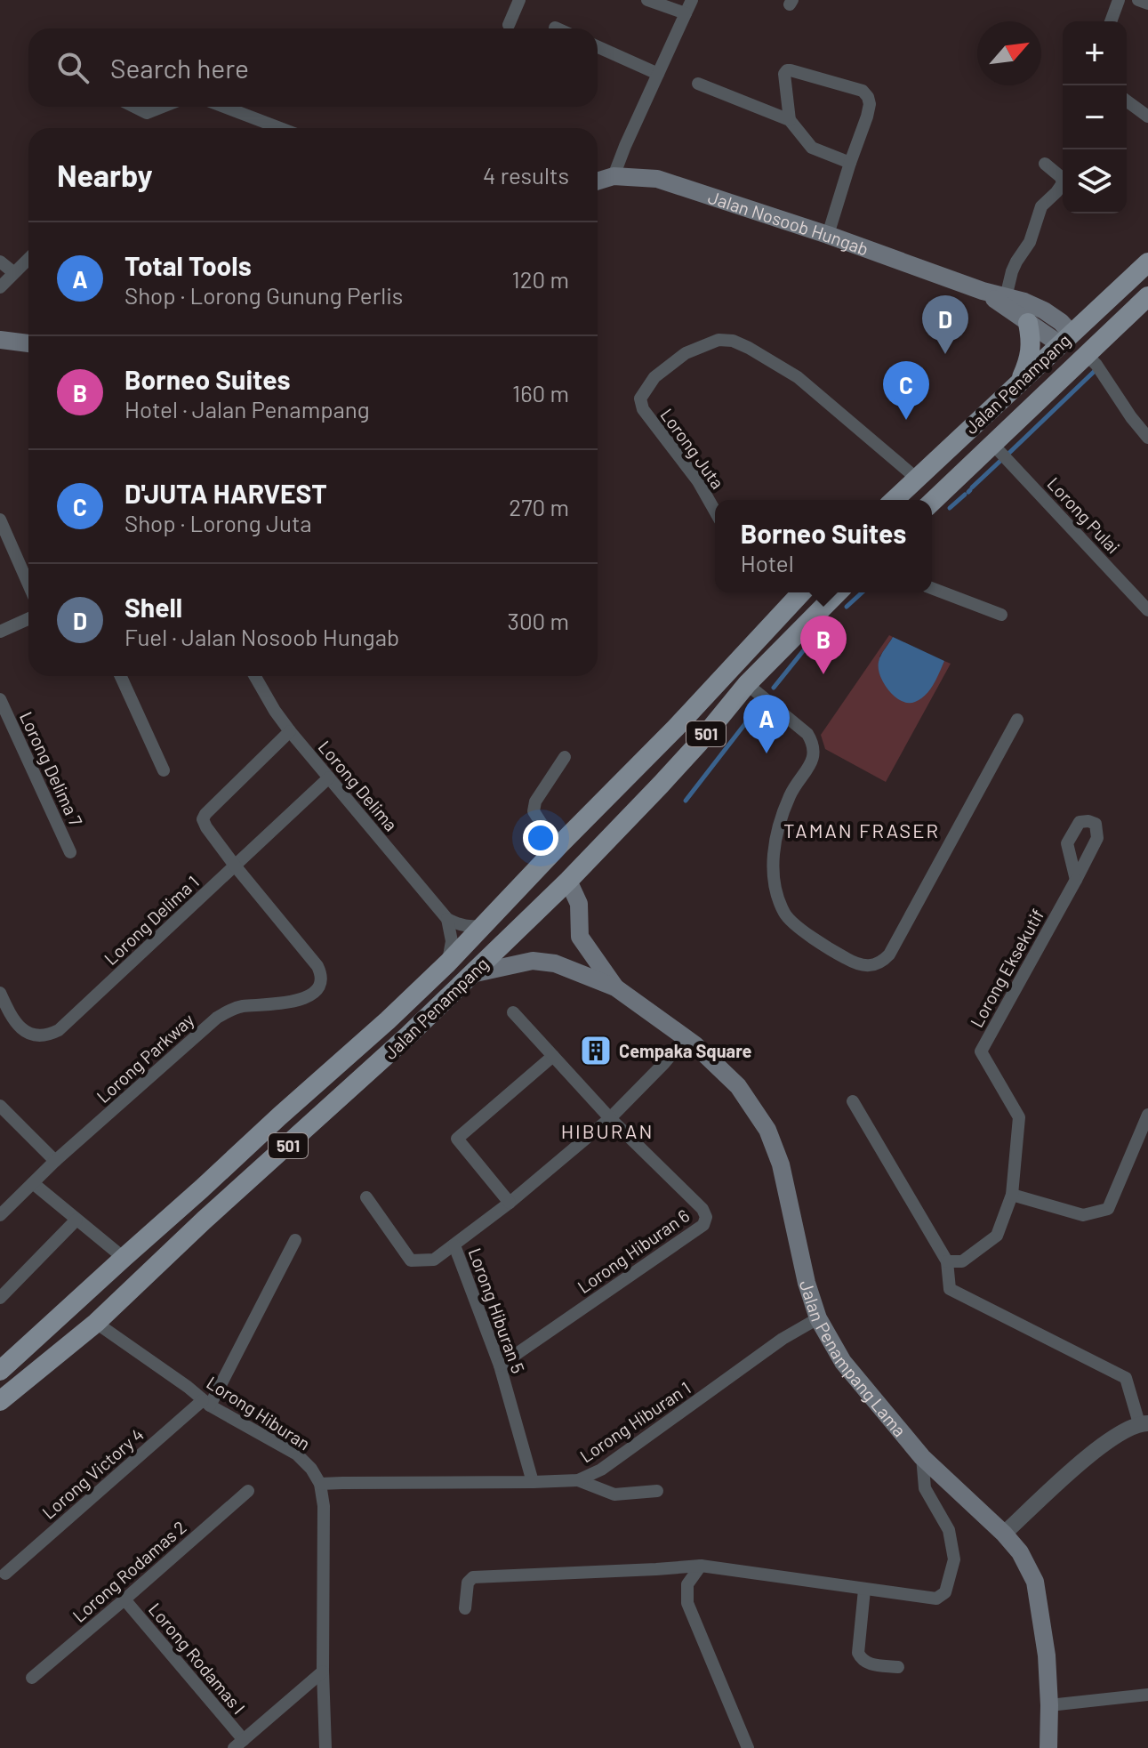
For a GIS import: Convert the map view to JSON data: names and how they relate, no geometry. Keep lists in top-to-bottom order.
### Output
{
  "streets": {
    "main road": [
      "Jalan Nosoob Hungab",
      "Jalan Penampang",
      "501",
      "Jalan Penampang Lama"
    ],
    "street": [
      "Lorong Juta",
      "Lorong Pulai",
      "Lorong Delima 7",
      "Lorong Delima",
      "Lorong Delima 1",
      "Lorong Eksekutif",
      "Lorong Parkway",
      "Lorong Hiburan 6",
      "Lorong Hiburan 5",
      "Lorong Hiburan",
      "Lorong Hiburan 1",
      "Lorong Victory 4",
      "Lorong Rodamas 2",
      "Lorong Rodamas I"
    ]
  },
  "crossings": [
    ["Jalan Nosoob Hungab", "Jalan Penampang"],
    ["Jalan Penampang", "Lorong Juta"],
    ["Jalan Penampang", "Lorong Pulai"],
    ["Jalan Penampang", "Jalan Penampang Lama"],
    ["Jalan Penampang", "Lorong Hiburan"],
    ["Lorong Delima", "Lorong Delima 1"],
    ["Lorong Delima 1", "Lorong Parkway"],
    ["Lorong Hiburan 6", "Lorong Hiburan 5"],
    ["Lorong Hiburan 5", "Jalan Penampang Lama"],
    ["Lorong Hiburan 5", "Lorong Hiburan 1"],
    ["Jalan Penampang Lama", "Lorong Hiburan 1"],
    ["Lorong Hiburan", "Lorong Hiburan 1"],
    ["Lorong Hiburan", "Lorong Victory 4"],
    ["Lorong Rodamas 2", "Lorong Rodamas I"]
  ],
  "districts": ["TAMAN FRASER", "HIBURAN"],
  "places": {
    "building": ["Cempaka Square"]
  },
  "north": "top right",
  "page": {
    "map_buttons": ["+", "−"],
    "search": "Search here",
    "heading": ["Nearby", "4 results"],
    "list": [
      {
        "mark": "A",
        "name": "Total Tools",
        "note": "Shop · Lorong Gunung Perlis",
        "value": "120 m"
      },
      {
        "mark": "B",
        "name": "Borneo Suites",
        "note": "Hotel · Jalan Penampang",
        "value": "160 m"
      },
      {
        "mark": "C",
        "name": "D'JUTA HARVEST",
        "note": "Shop · Lorong Juta",
        "value": "270 m"
      },
      {
        "mark": "D",
        "name": "Shell",
        "note": "Fuel · Jalan Nosoob Hungab",
        "value": "300 m"
      }
    ],
    "pins": [
      "D",
      "C",
      "B",
      "A"
    ],
    "popup": ["Borneo Suites", "Hotel"]
  }
}
